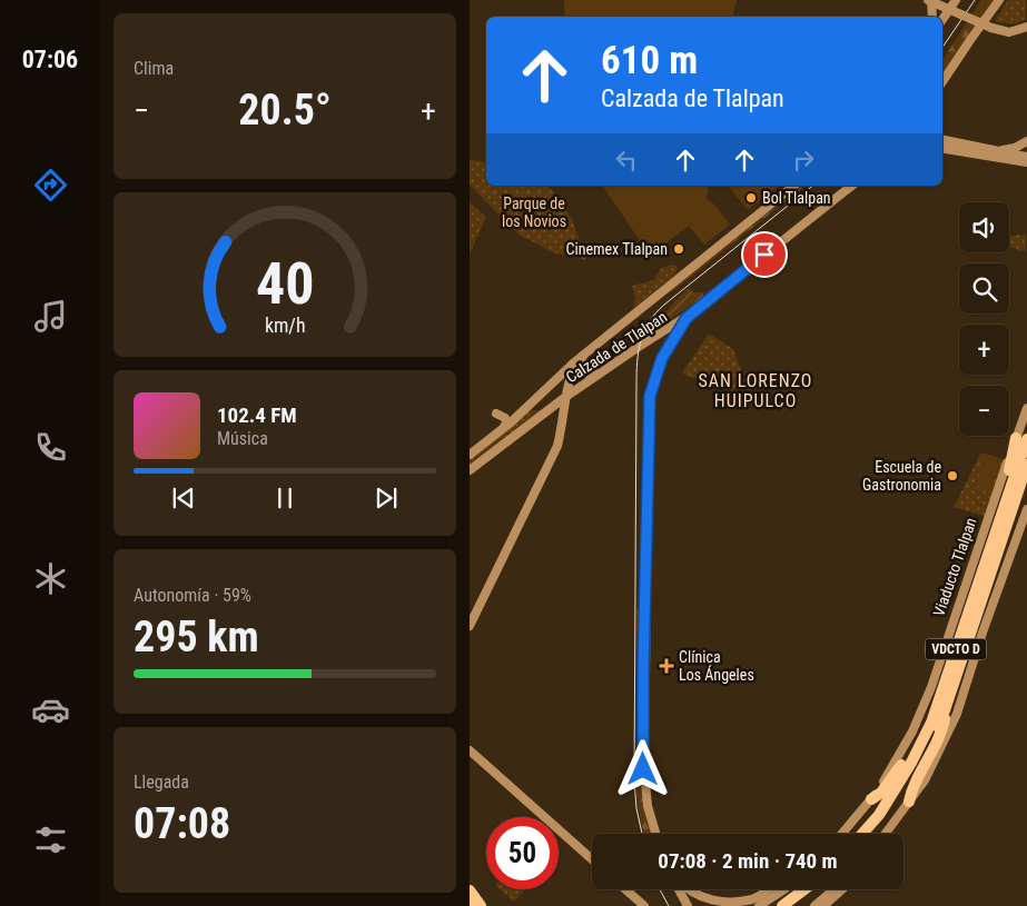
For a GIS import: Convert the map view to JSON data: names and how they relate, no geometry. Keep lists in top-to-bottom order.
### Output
{
  "streets": {
    "highway": ["Viaducto Tlalpan", "VDCTO D"],
    "main road": ["Calzada de Tlalpan"]
  },
  "districts": ["SAN LORENZO HUIPULCO"],
  "parks": ["Parque de los Novios"],
  "places": {
    "other": ["Bol Tlalpan", "Cinemex Tlalpan", "Escuela de Gastronomia"],
    "health": ["Clínica Los Ángeles"]
  },
  "page": {
    "tabs": "07:06",
    "tile": [
      "Clima",
      ["Autonomía · 59%", "295 km"],
      ["Llegada", "07:08"]
    ],
    "turn": ["610 m", "Calzada de Tlalpan"],
    "heat": ["−", "20.5°", "+"],
    "map_buttons": ["+", "−"],
    "song": ["102.4 FM", "Música"],
    "limit": "50",
    "trip": "07:08 · 2 min · 740 m",
    "gauge": ["40", "km/h"]
  }
}
